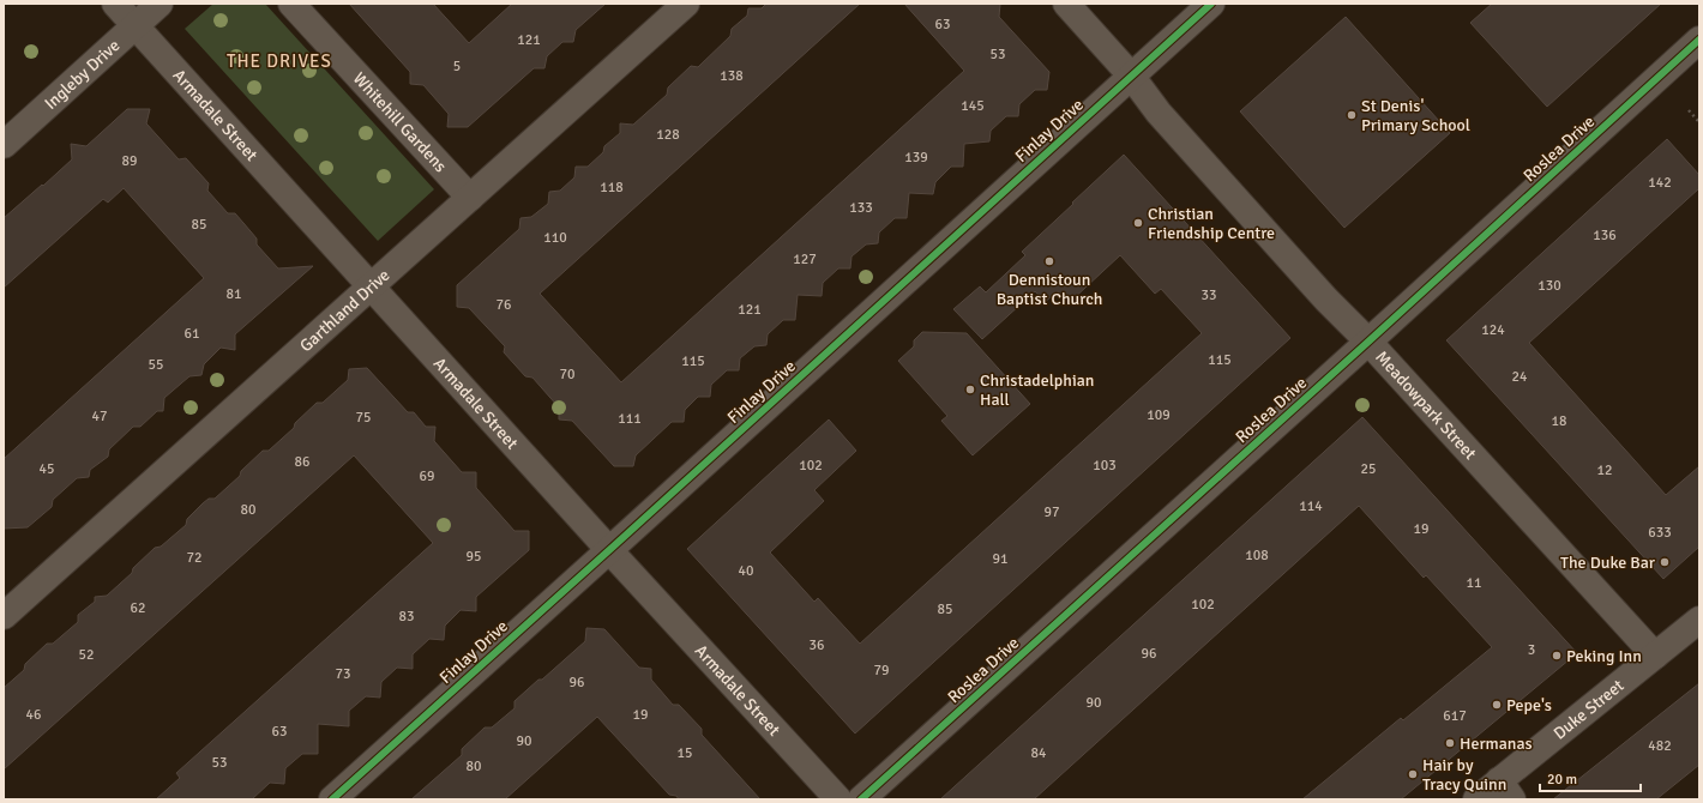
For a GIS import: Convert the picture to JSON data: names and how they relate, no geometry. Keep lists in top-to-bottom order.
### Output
{
  "streets": {
    "street": [
      "Ingleby Drive",
      "Armadale Street",
      "Whitehill Gardens",
      "Finlay Drive",
      "Roslea Drive",
      "Garthland Drive",
      "Meadowpark Street",
      "Duke Street"
    ]
  },
  "crossings": [
    ["Ingleby Drive", "Armadale Street"],
    ["Armadale Street", "Finlay Drive"],
    ["Armadale Street", "Garthland Drive"],
    ["Whitehill Gardens", "Garthland Drive"],
    ["Finlay Drive", "Meadowpark Street"],
    ["Roslea Drive", "Meadowpark Street"],
    ["Meadowpark Street", "Duke Street"]
  ],
  "districts": ["THE DRIVES"],
  "places": [
    "St Denis' Primary School",
    "Christian Friendship Centre",
    "Dennistoun Baptist Church",
    "Christadelphian Hall",
    "The Duke Bar",
    "Peking Inn",
    "Pepe's",
    "Hermanas",
    "Hair by Tracy Quinn"
  ],
  "house_numbers": [
    "63",
    "121",
    "53",
    "5",
    "138",
    "145",
    "128",
    "139",
    "89",
    "142",
    "118",
    "133",
    "85",
    "136",
    "110",
    "127",
    "130",
    "81",
    "33",
    "76",
    "121",
    "124",
    "61",
    "115",
    "115",
    "55",
    "70",
    "24",
    "109",
    "47",
    "75",
    "111",
    "18",
    "86",
    "102",
    "103",
    "45",
    "25",
    "12",
    "69",
    "114",
    "80",
    "97",
    "19",
    "633",
    "108",
    "95",
    "72",
    "91",
    "40",
    "11",
    "102",
    "62",
    "85",
    "83",
    "36",
    "3",
    "96",
    "52",
    "79",
    "73",
    "96",
    "90",
    "46",
    "19",
    "617",
    "63",
    "90",
    "482",
    "15",
    "84",
    "53",
    "80"
  ],
  "scale_bar": "20 m"
}
